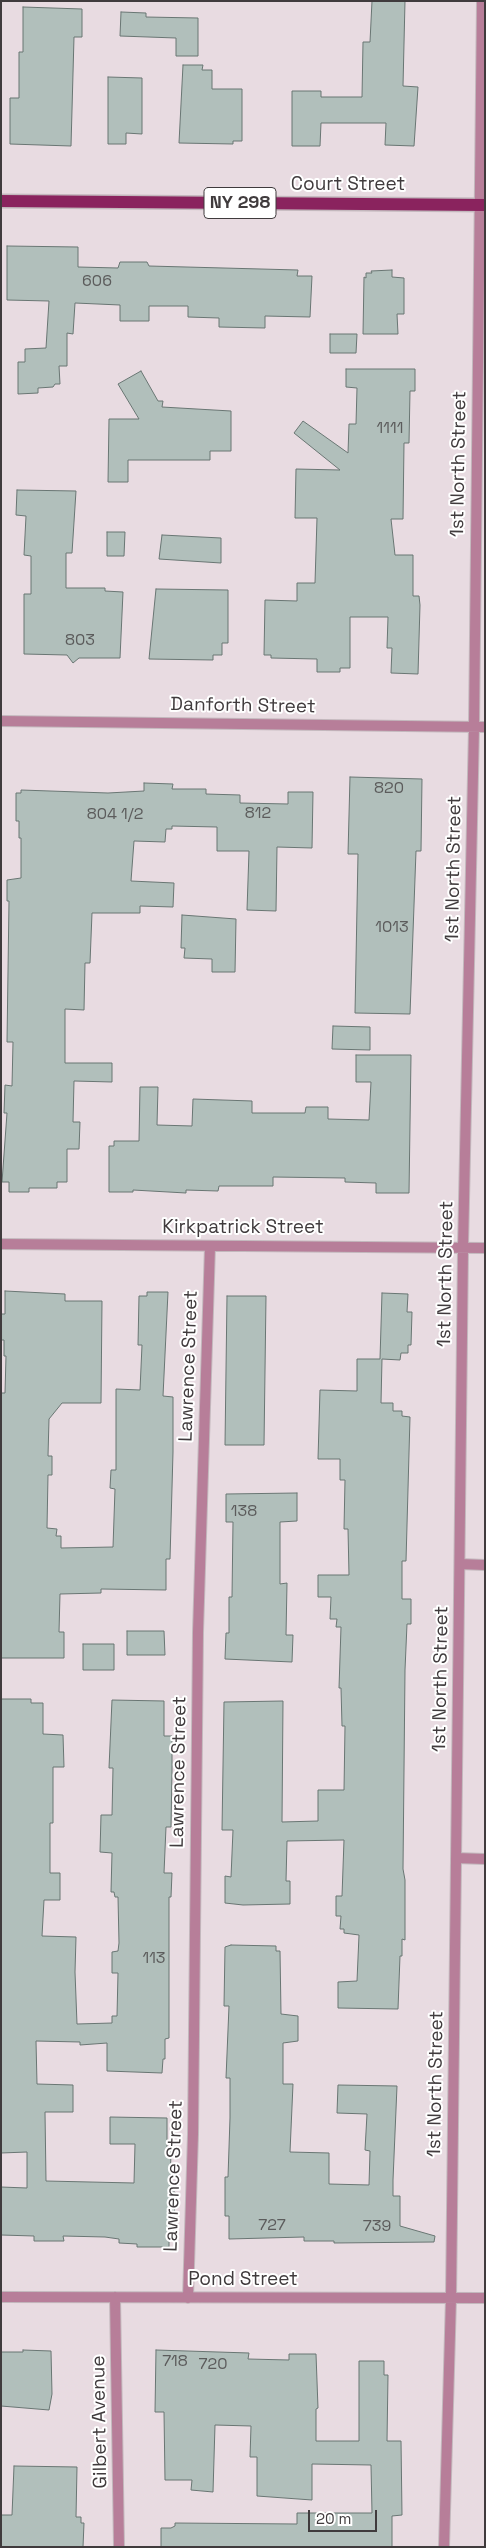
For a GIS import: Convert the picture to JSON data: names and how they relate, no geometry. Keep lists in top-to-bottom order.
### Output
{
  "streets": {
    "main road": ["Court Street", "NY 298"],
    "street": [
      "1st North Street",
      "Danforth Street",
      "Kirkpatrick Street",
      "Lawrence Street",
      "Pond Street",
      "Gilbert Avenue"
    ]
  },
  "crossings": [
    ["Court Street", "1st North Street"],
    ["1st North Street", "Danforth Street"],
    ["1st North Street", "Kirkpatrick Street"],
    ["1st North Street", "Pond Street"],
    ["Kirkpatrick Street", "Lawrence Street"],
    ["Lawrence Street", "Pond Street"],
    ["Pond Street", "Gilbert Avenue"]
  ],
  "house_numbers": [
    "606",
    "1111",
    "803",
    "820",
    "812",
    "804 1/2",
    "1013",
    "138",
    "113",
    "727",
    "739",
    "718",
    "720"
  ],
  "scale_bar": "20 m"
}
